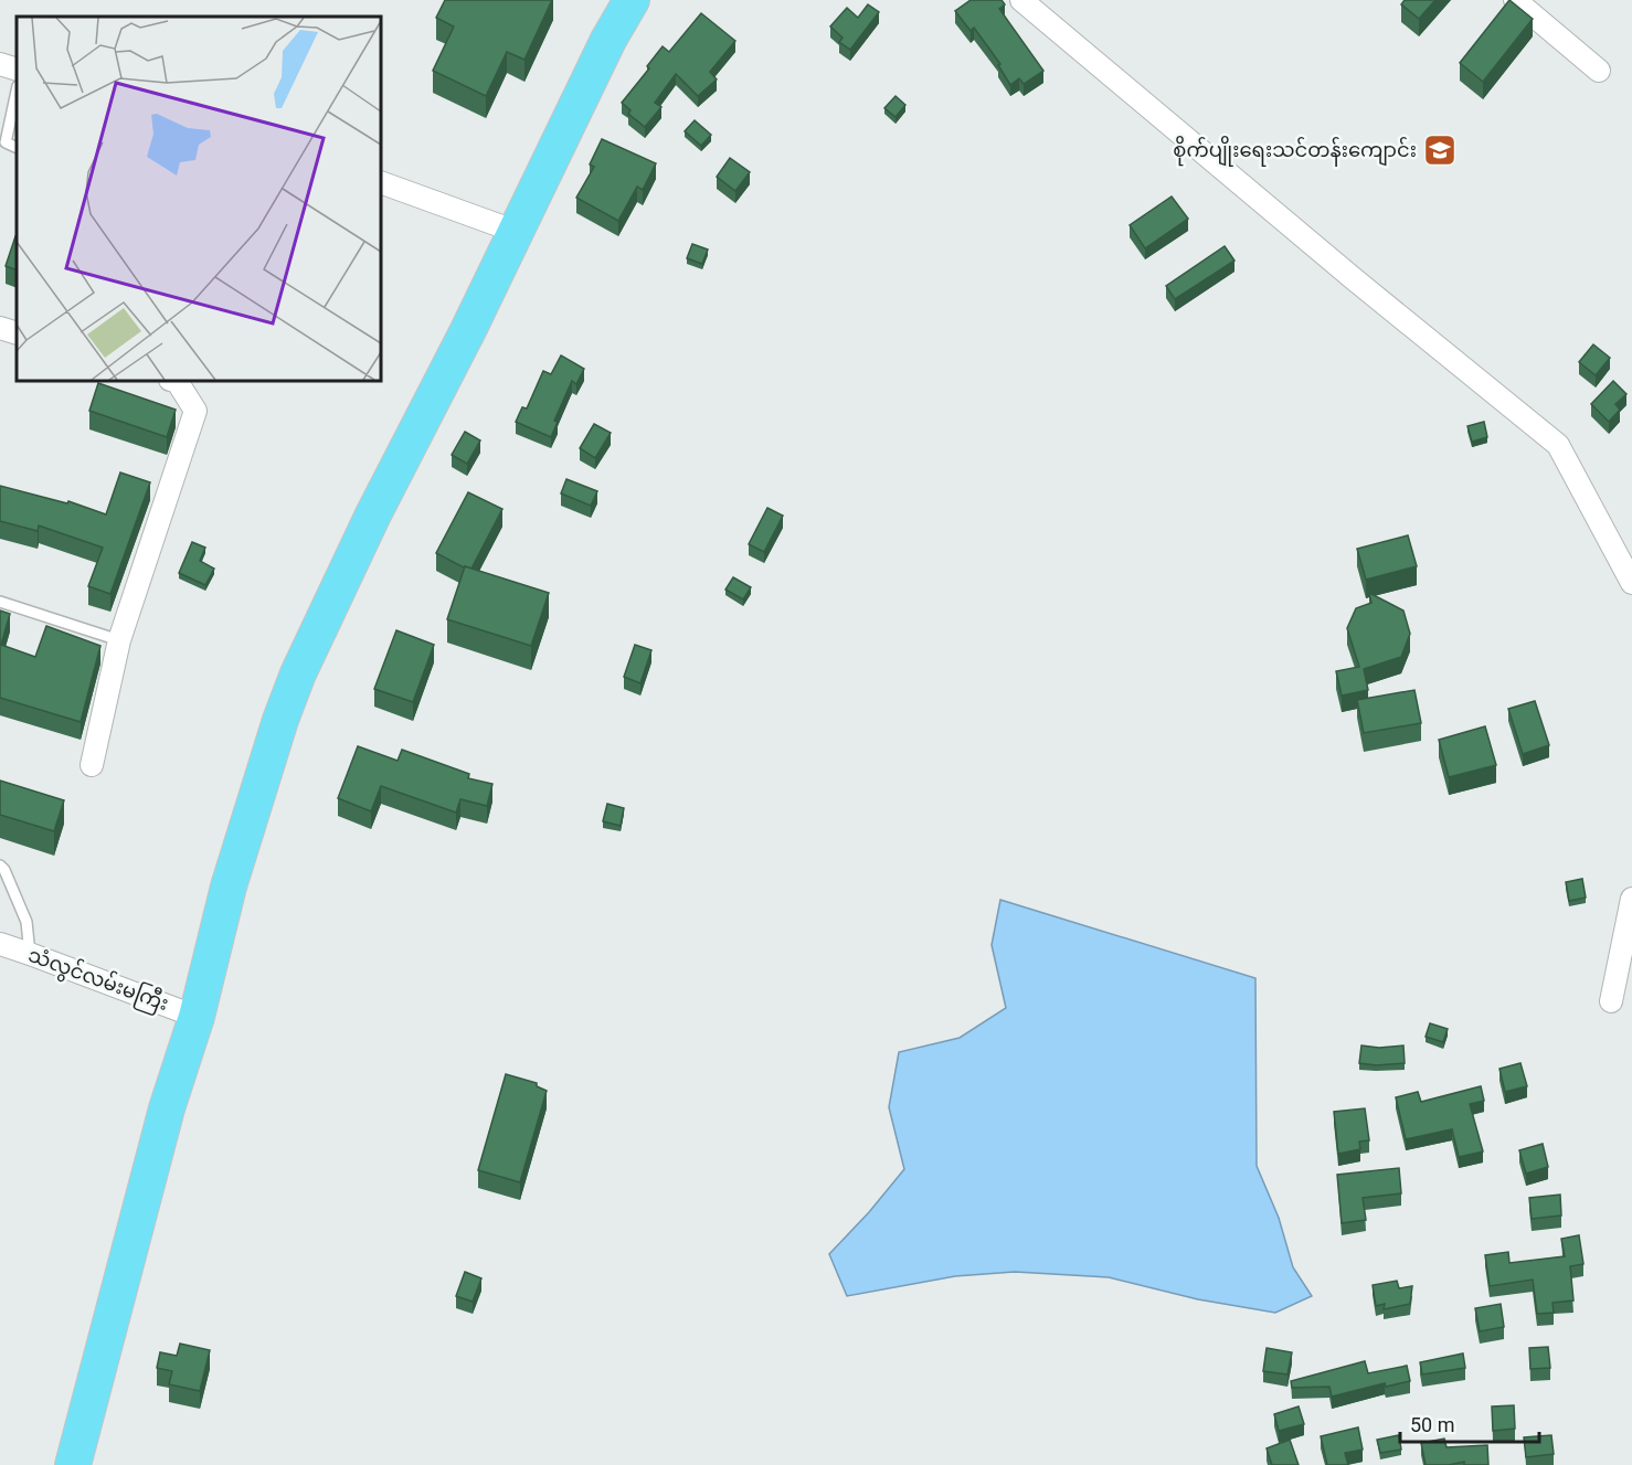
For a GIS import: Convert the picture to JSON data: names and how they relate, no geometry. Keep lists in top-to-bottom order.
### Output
{
  "streets": {
    "street": ["သံလွင်လမ်းမကြီး"]
  },
  "places": {
    "school or university": ["စိုက်ပျိုးရေးသင်တန်းကျောင်း"]
  },
  "scale_bar": "50 m"
}
